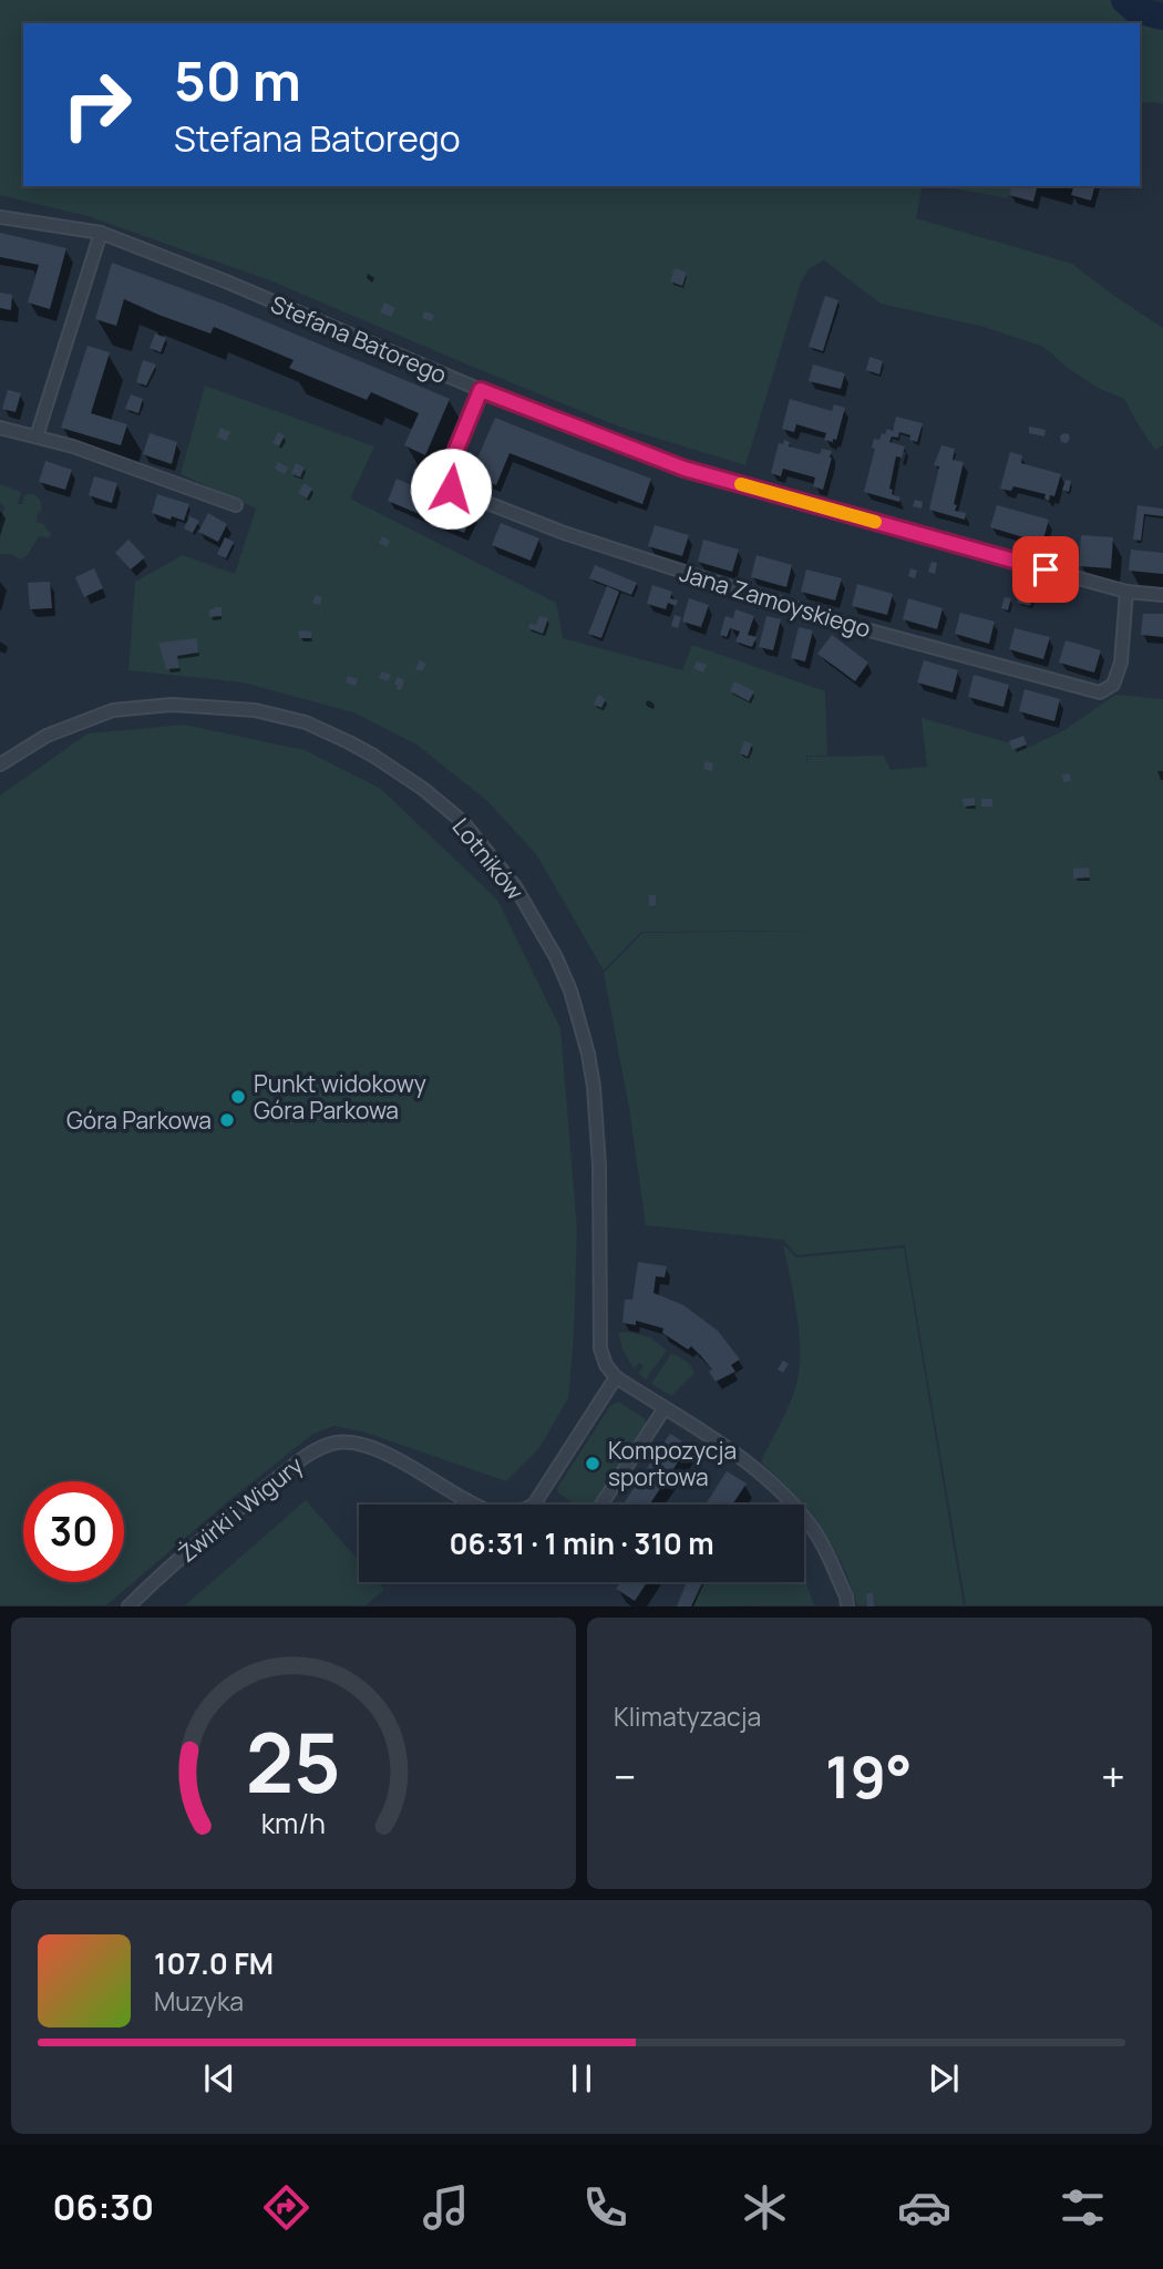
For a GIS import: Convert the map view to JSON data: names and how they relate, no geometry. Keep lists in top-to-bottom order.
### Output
{
  "streets": {
    "street": [
      "Stefana Batorego",
      "Jana Zamoyskiego",
      "Lotników",
      "Żwirki i Wigury"
    ]
  },
  "crossings": [
    ["Stefana Batorego", "Jana Zamoyskiego"]
  ],
  "places": ["Punkt widokowy Góra Parkowa", "Góra Parkowa", "Kompozycja sportowa"],
  "page": {
    "turn": ["50 m", "Stefana Batorego"],
    "limit": "30",
    "trip": "06:31 · 1 min · 310 m",
    "tile": "Klimatyzacja",
    "heat": ["−", "19°", "+"],
    "song": ["107.0 FM", "Muzyka"],
    "tabs": "06:30",
    "gauge": ["25", "km/h"]
  }
}
